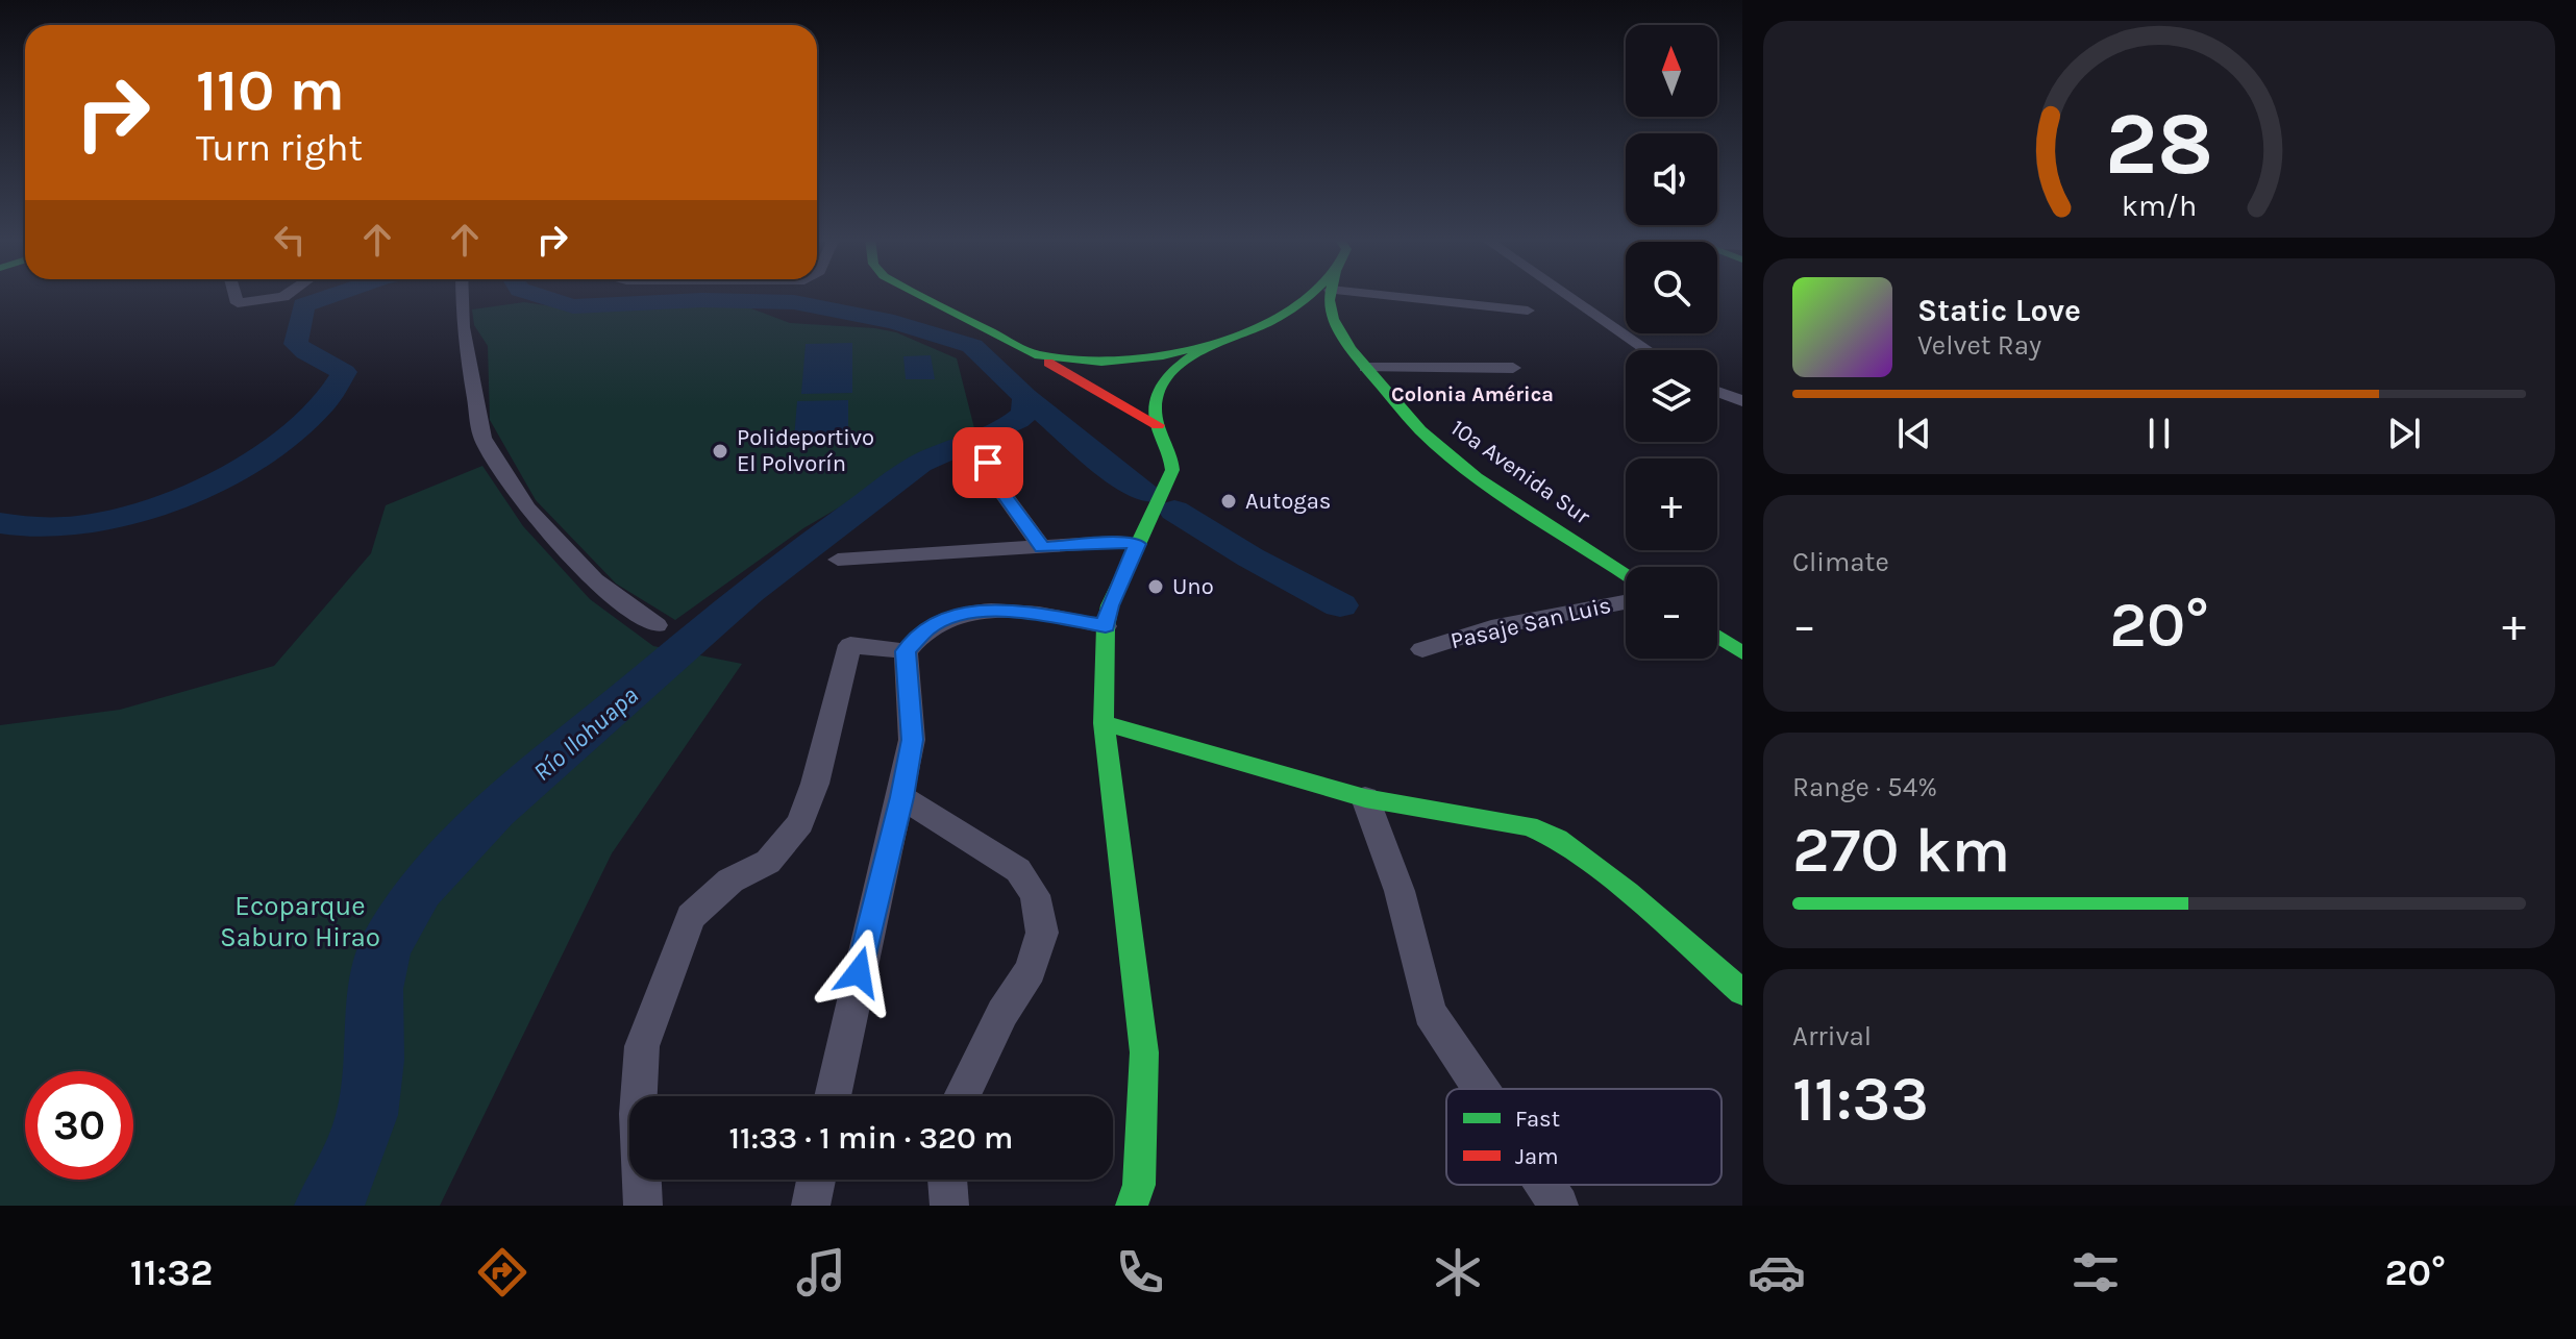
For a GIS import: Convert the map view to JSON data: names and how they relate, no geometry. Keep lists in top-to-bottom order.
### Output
{
  "streets": {
    "main road": ["10a Avenida Sur"],
    "street": ["Pasaje San Luis"]
  },
  "districts": ["Colonia América"],
  "water": ["Río Ilohuapa"],
  "parks": ["Ecoparque Saburo Hirao"],
  "places": ["Polideportivo El Polvorín", "Autogas", "Uno"],
  "legend": ["Fast", "Jam"],
  "north": "top",
  "page": {
    "map_buttons": ["+", "−"],
    "turn": ["110 m", "Turn right"],
    "song": ["Static Love", "Velvet Ray"],
    "tile": [
      "Climate",
      ["Range · 54%", "270 km"],
      ["Arrival", "11:33"]
    ],
    "heat": ["−", "20°", "+"],
    "limit": "30",
    "trip": "11:33 · 1 min · 320 m",
    "tabs": ["11:32", "20°"],
    "gauge": ["28", "km/h"]
  }
}
